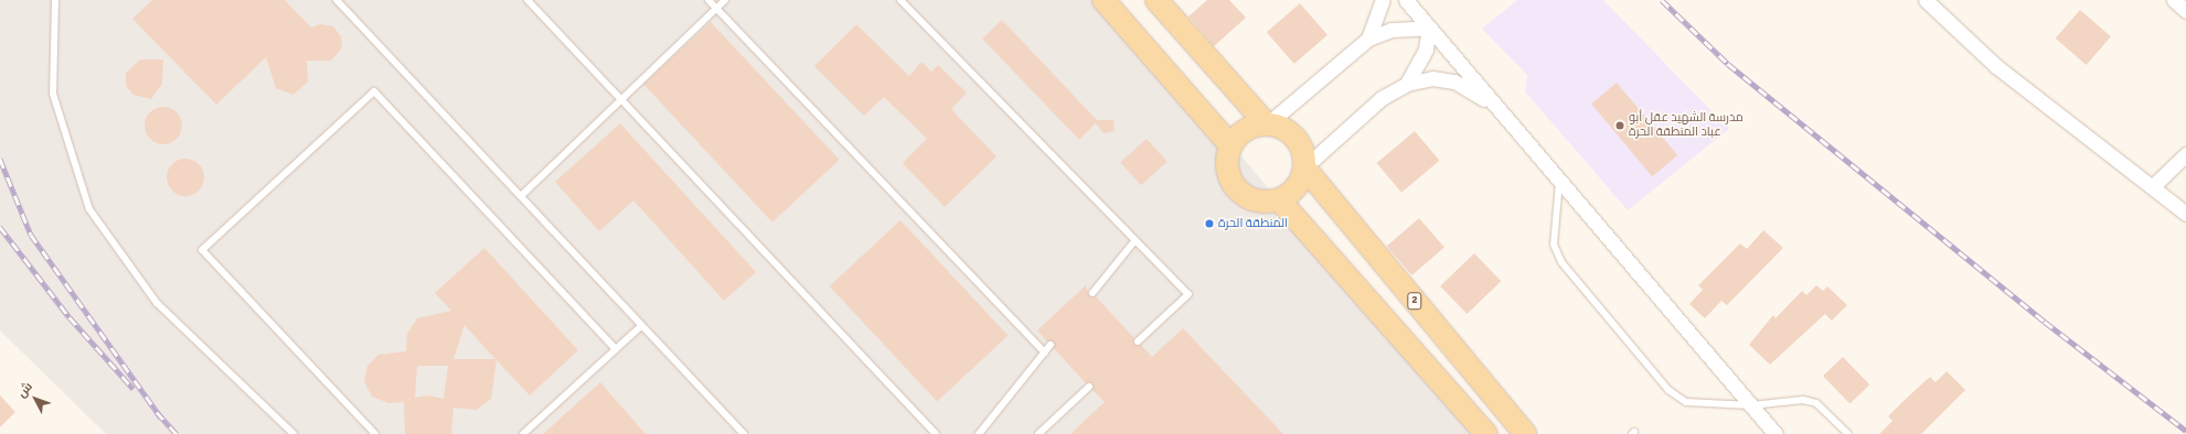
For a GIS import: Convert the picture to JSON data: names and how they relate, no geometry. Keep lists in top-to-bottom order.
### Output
{
  "streets": {
    "main road": ["2"]
  },
  "places": ["مدرسة الشهيد عقل أبو عباد المنطقة الحرة", "المنطقة الحرة"],
  "north": "top left"
}
